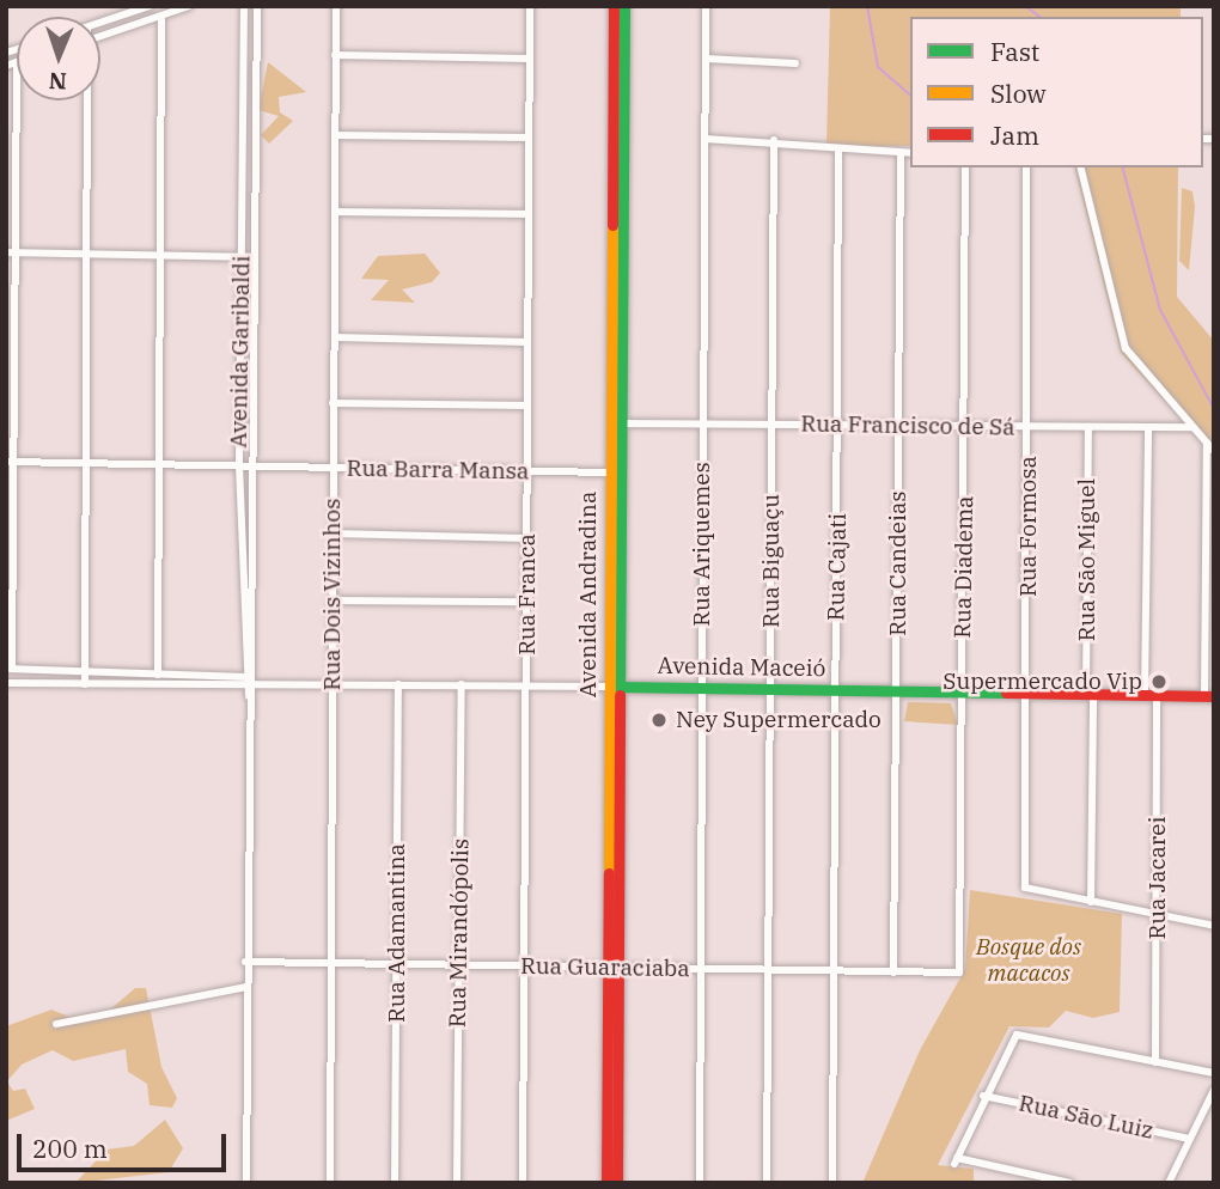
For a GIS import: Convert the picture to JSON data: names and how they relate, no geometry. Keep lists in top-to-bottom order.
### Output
{
  "streets": {
    "main road": ["Avenida Andradina", "Avenida Maceió"],
    "street": [
      "Avenida Garibaldi",
      "Rua Francisco de Sá",
      "Rua Barra Mansa",
      "Rua Formosa",
      "Rua Ariquemes",
      "Rua São Miguel",
      "Rua Biguaçu",
      "Rua Candeias",
      "Rua Cajati",
      "Rua Diadema",
      "Rua Dois Vizinhos",
      "Rua Franca",
      "Rua Jacarei",
      "Rua Adamantina",
      "Rua Mirandópolis",
      "Rua Guaraciaba",
      "Rua São Luiz"
    ]
  },
  "crossings": [
    ["Avenida Garibaldi", "Rua Barra Mansa"],
    ["Avenida Garibaldi", "Avenida Maceió"],
    ["Rua Francisco de Sá", "Rua Formosa"],
    ["Rua Francisco de Sá", "Rua Ariquemes"],
    ["Rua Francisco de Sá", "Rua São Miguel"],
    ["Rua Francisco de Sá", "Rua Biguaçu"],
    ["Rua Francisco de Sá", "Rua Candeias"],
    ["Rua Francisco de Sá", "Rua Cajati"],
    ["Rua Francisco de Sá", "Rua Diadema"],
    ["Rua Francisco de Sá", "Avenida Andradina"],
    ["Rua Francisco de Sá", "Rua Jacarei"],
    ["Rua Barra Mansa", "Rua Dois Vizinhos"],
    ["Rua Barra Mansa", "Rua Franca"],
    ["Rua Barra Mansa", "Avenida Andradina"],
    ["Rua Formosa", "Rua São Miguel"],
    ["Rua Formosa", "Avenida Maceió"],
    ["Rua Ariquemes", "Avenida Maceió"],
    ["Rua Ariquemes", "Rua Guaraciaba"],
    ["Rua São Miguel", "Avenida Maceió"],
    ["Rua Biguaçu", "Avenida Maceió"],
    ["Rua Biguaçu", "Rua Guaraciaba"],
    ["Rua Candeias", "Avenida Maceió"],
    ["Rua Candeias", "Rua Guaraciaba"],
    ["Rua Cajati", "Avenida Maceió"],
    ["Rua Cajati", "Rua Guaraciaba"],
    ["Rua Diadema", "Avenida Maceió"],
    ["Rua Diadema", "Rua Guaraciaba"],
    ["Rua Dois Vizinhos", "Avenida Maceió"],
    ["Rua Dois Vizinhos", "Rua Guaraciaba"],
    ["Rua Franca", "Avenida Maceió"],
    ["Rua Franca", "Rua Guaraciaba"],
    ["Avenida Andradina", "Avenida Maceió"],
    ["Avenida Andradina", "Rua Guaraciaba"],
    ["Avenida Maceió", "Rua Jacarei"],
    ["Avenida Maceió", "Rua Adamantina"],
    ["Avenida Maceió", "Rua Mirandópolis"],
    ["Rua Adamantina", "Rua Guaraciaba"],
    ["Rua Mirandópolis", "Rua Guaraciaba"]
  ],
  "parks": ["Bosque dos macacos"],
  "places": ["Supermercado Vip", "Ney Supermercado"],
  "legend": ["Fast", "Slow", "Jam"],
  "scale_bar": "200 m",
  "north": "bottom"
}
